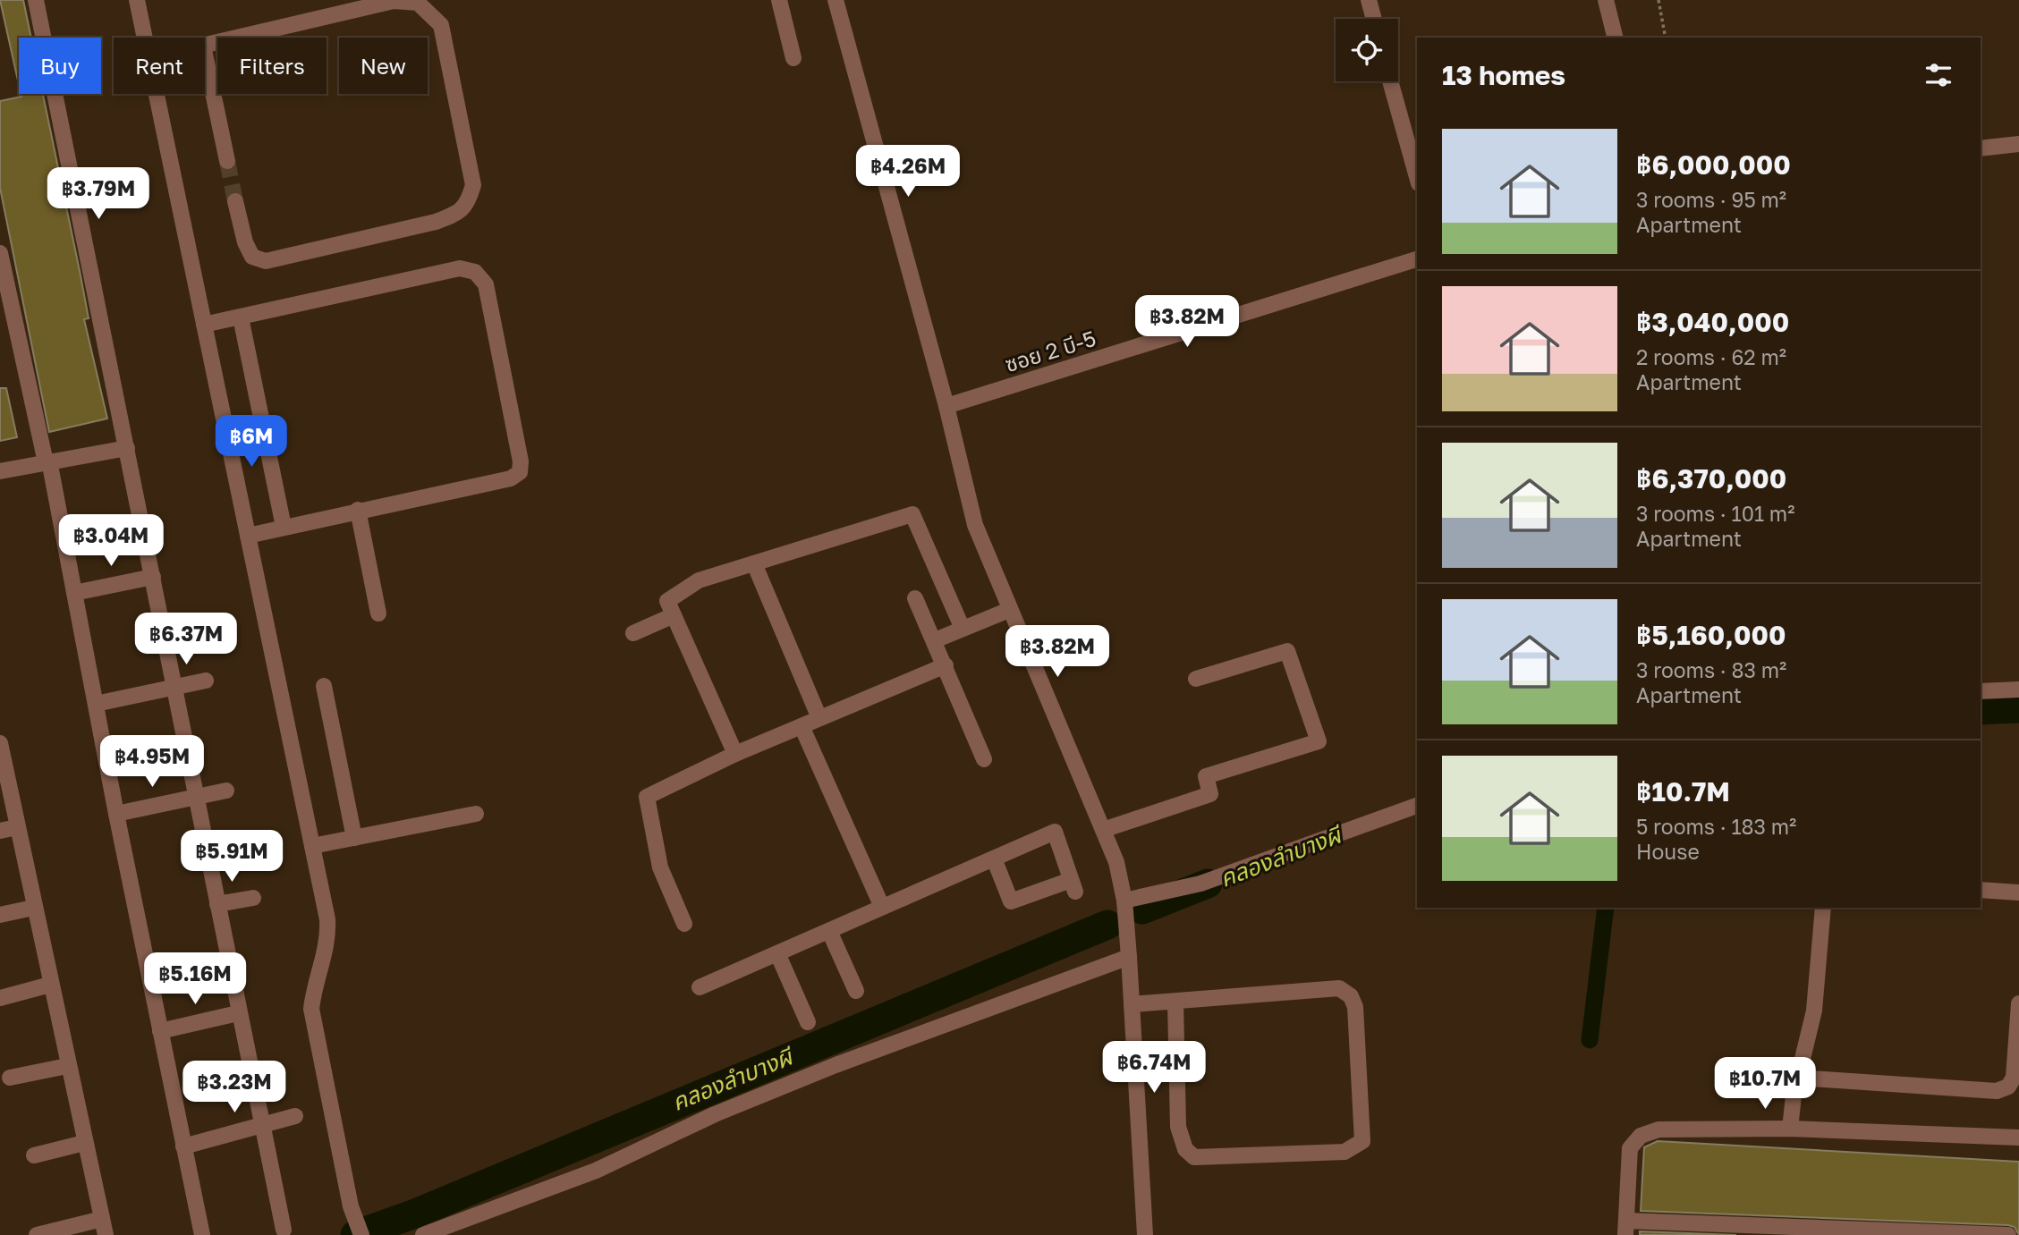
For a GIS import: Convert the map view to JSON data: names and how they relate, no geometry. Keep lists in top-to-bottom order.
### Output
{
  "streets": {
    "street": ["ซอย 2 บี-5"]
  },
  "water": ["คลองลำบางผี"],
  "page": {
    "chip": [
      "Buy",
      "Rent",
      "Filters",
      "New"
    ],
    "heading": "13 homes",
    "list": [
      {
        "name": "฿6,000,000",
        "note": "3 rooms · 95 m² · Apartment"
      },
      {
        "name": "฿3,040,000",
        "note": "2 rooms · 62 m² · Apartment"
      },
      {
        "name": "฿6,370,000",
        "note": "3 rooms · 101 m² · Apartment"
      },
      {
        "name": "฿5,160,000",
        "note": "3 rooms · 83 m² · Apartment"
      },
      {
        "name": "฿10.7M",
        "note": "5 rooms · 183 m² · House"
      }
    ],
    "price": [
      "฿4.26M",
      "฿3.79M",
      "฿3.82M",
      "฿6M",
      "฿3.04M",
      "฿6.37M",
      "฿3.82M",
      "฿4.95M",
      "฿5.91M",
      "฿5.16M",
      "฿6.74M",
      "฿10.7M",
      "฿3.23M"
    ]
  }
}
